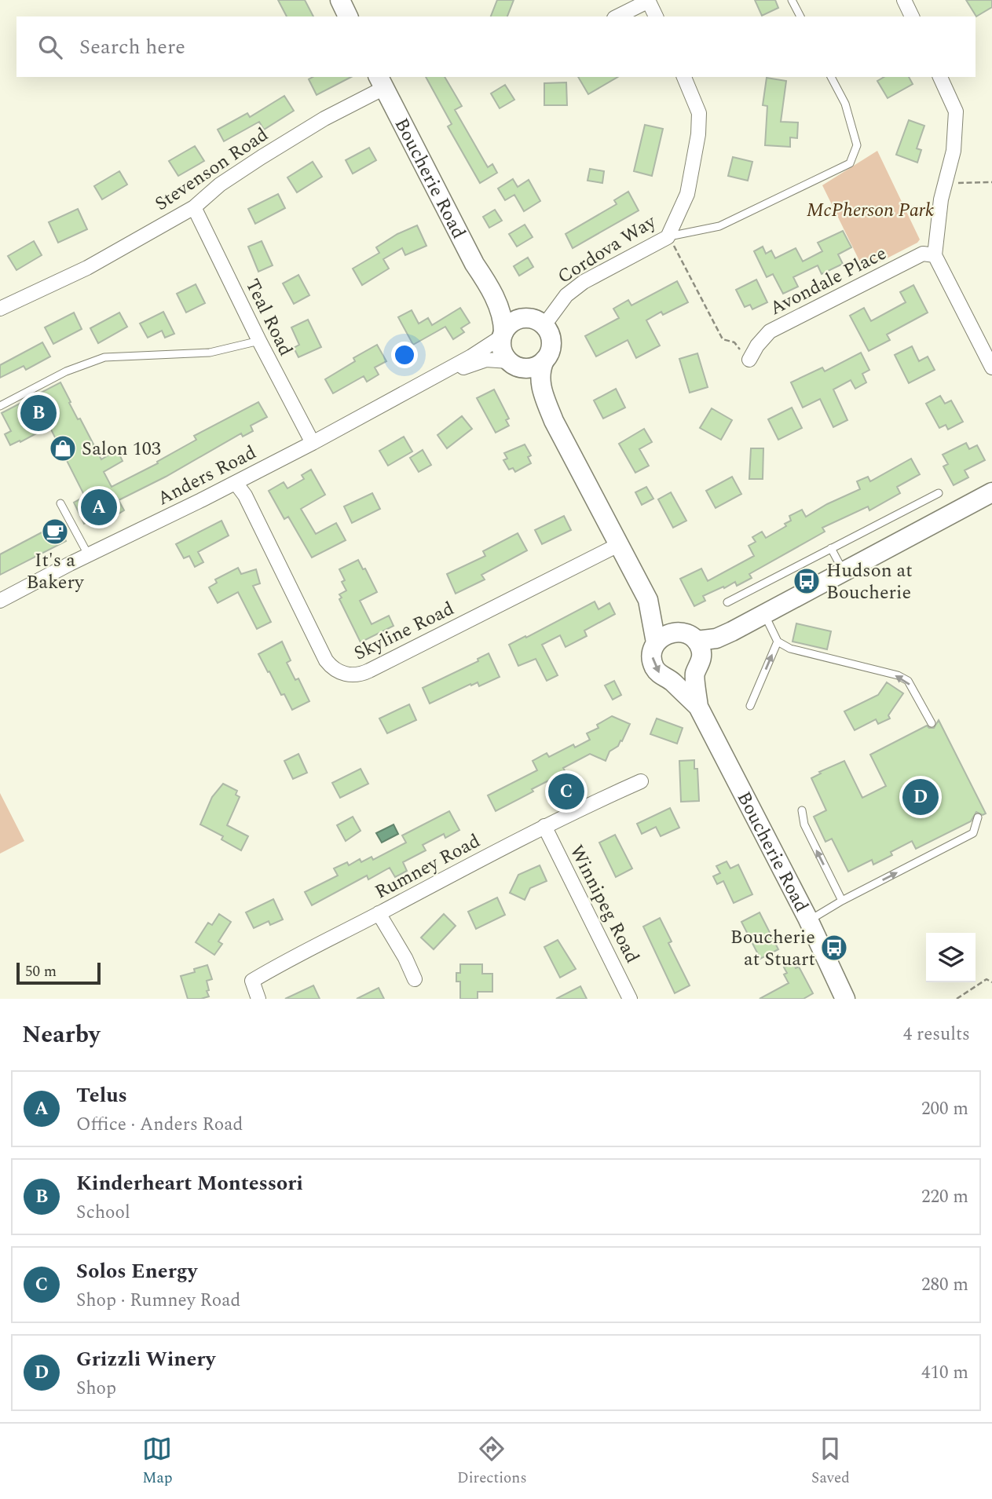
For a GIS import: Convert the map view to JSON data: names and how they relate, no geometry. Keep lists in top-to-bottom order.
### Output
{
  "streets": {
    "main road": ["Boucherie Road"],
    "street": [
      "Stevenson Road",
      "Cordova Way",
      "Avondale Place",
      "Teal Road",
      "Anders Road",
      "Skyline Road",
      "Rumney Road",
      "Winnipeg Road"
    ]
  },
  "crossings": [
    ["Stevenson Road", "Boucherie Road"],
    ["Stevenson Road", "Teal Road"],
    ["Boucherie Road", "Cordova Way"],
    ["Boucherie Road", "Anders Road"],
    ["Boucherie Road", "Skyline Road"],
    ["Cordova Way", "Anders Road"],
    ["Teal Road", "Anders Road"],
    ["Anders Road", "Skyline Road"],
    ["Rumney Road", "Winnipeg Road"]
  ],
  "parks": ["McPherson Park"],
  "places": {
    "shop": ["Salon 103"],
    "cafe": ["It's a Bakery"],
    "bus stop": ["Hudson at Boucherie", "Boucherie at Stuart"]
  },
  "scale_bar": "50 m",
  "page": {
    "search": "Search here",
    "pins": [
      "B",
      "A",
      "C",
      "D"
    ],
    "scale": "50 m",
    "heading": ["Nearby", "4 results"],
    "list": [
      {
        "mark": "A",
        "name": "Telus",
        "note": "Office · Anders Road",
        "value": "200 m"
      },
      {
        "mark": "B",
        "name": "Kinderheart Montessori",
        "note": "School",
        "value": "220 m"
      },
      {
        "mark": "C",
        "name": "Solos Energy",
        "note": "Shop · Rumney Road",
        "value": "280 m"
      },
      {
        "mark": "D",
        "name": "Grizzli Winery",
        "note": "Shop",
        "value": "410 m"
      }
    ],
    "nav": ["Map", "Directions", "Saved"]
  }
}
